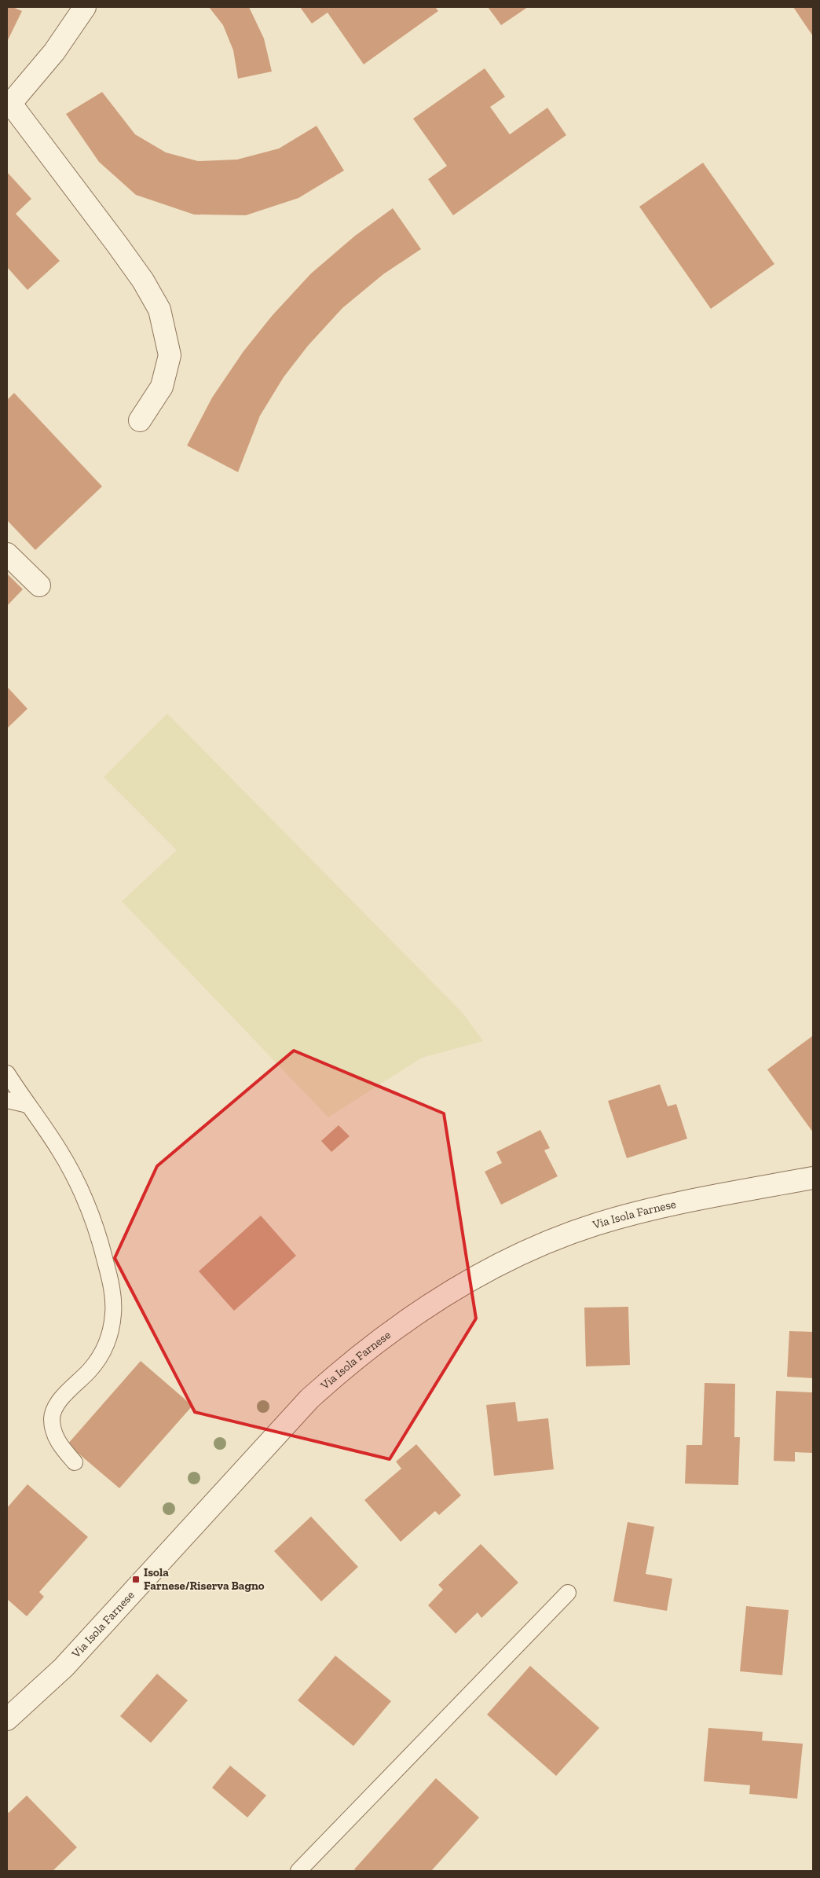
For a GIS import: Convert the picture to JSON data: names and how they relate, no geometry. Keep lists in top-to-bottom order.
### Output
{
  "streets": {
    "street": ["Via Isola Farnese"]
  },
  "places": {
    "transit": ["Isola Farnese/Riserva Bagno"]
  }
}
